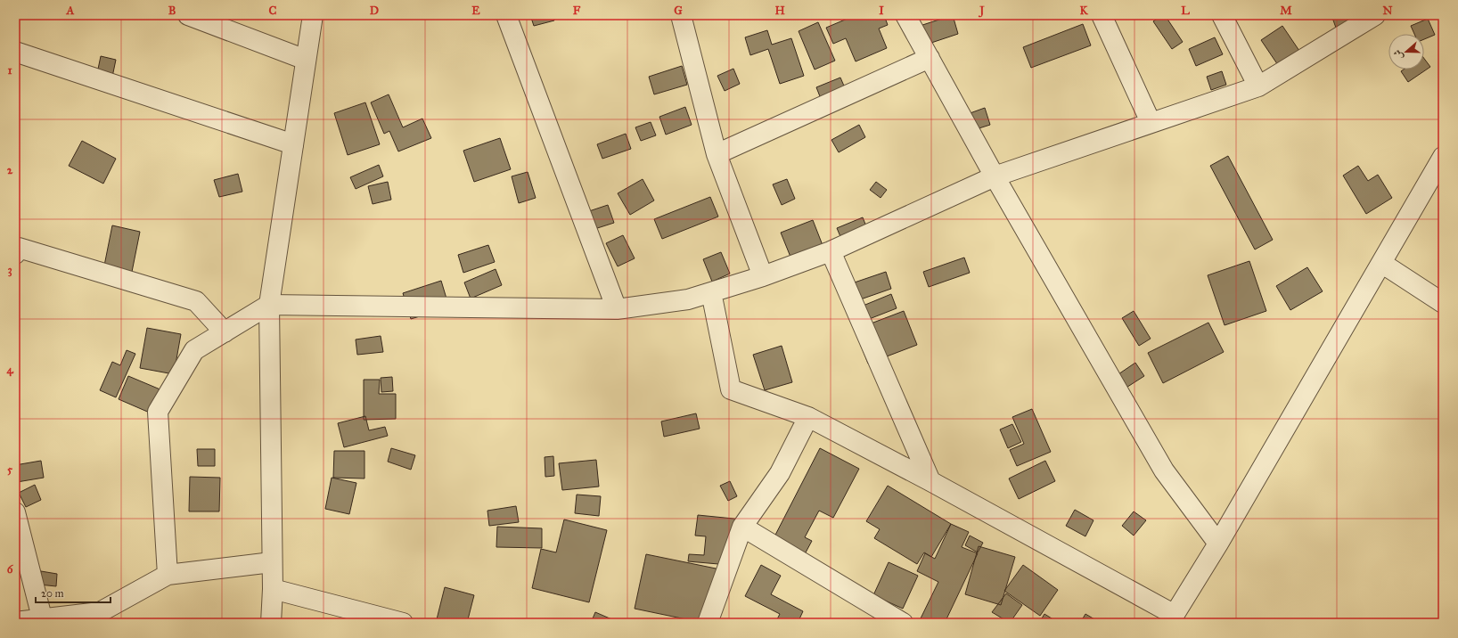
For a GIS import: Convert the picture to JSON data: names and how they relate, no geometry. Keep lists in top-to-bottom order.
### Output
{
  "scale_bar": "20 m",
  "north": "left",
  "grid": {
    "columns": [
      "A",
      "B",
      "C",
      "D",
      "E",
      "F",
      "G",
      "H",
      "I",
      "J",
      "K",
      "L",
      "M",
      "N"
    ],
    "rows": [
      "1",
      "2",
      "3",
      "4",
      "5",
      "6"
    ]
  }
}
